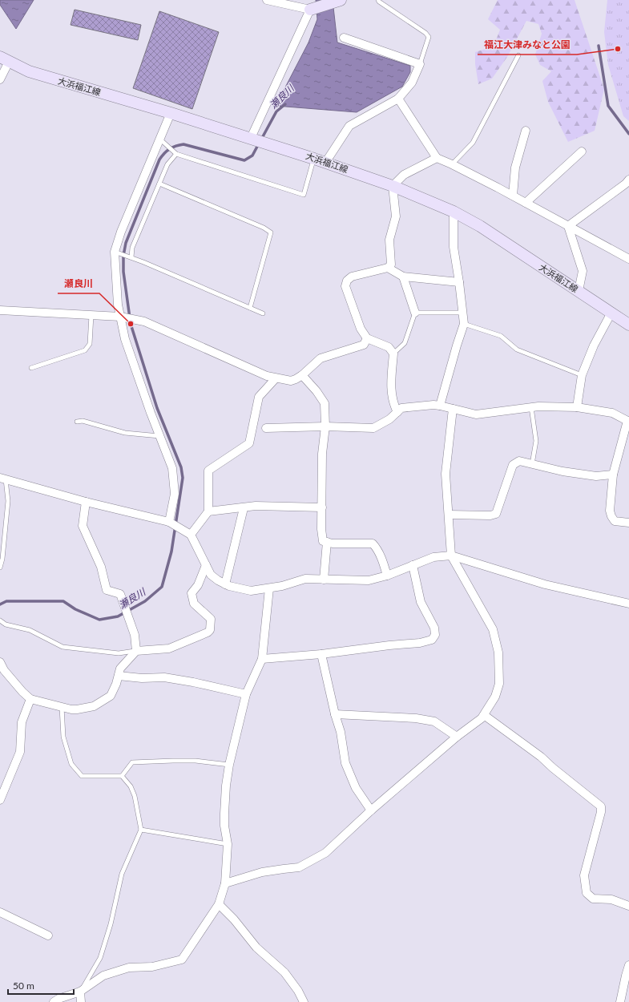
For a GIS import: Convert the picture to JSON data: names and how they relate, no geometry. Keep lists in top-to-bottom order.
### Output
{
  "streets": {
    "main road": ["大浜福江線"]
  },
  "water": ["瀬良川"],
  "places": ["福江大津みなと公園", "瀬良川"],
  "scale_bar": "50 m"
}
